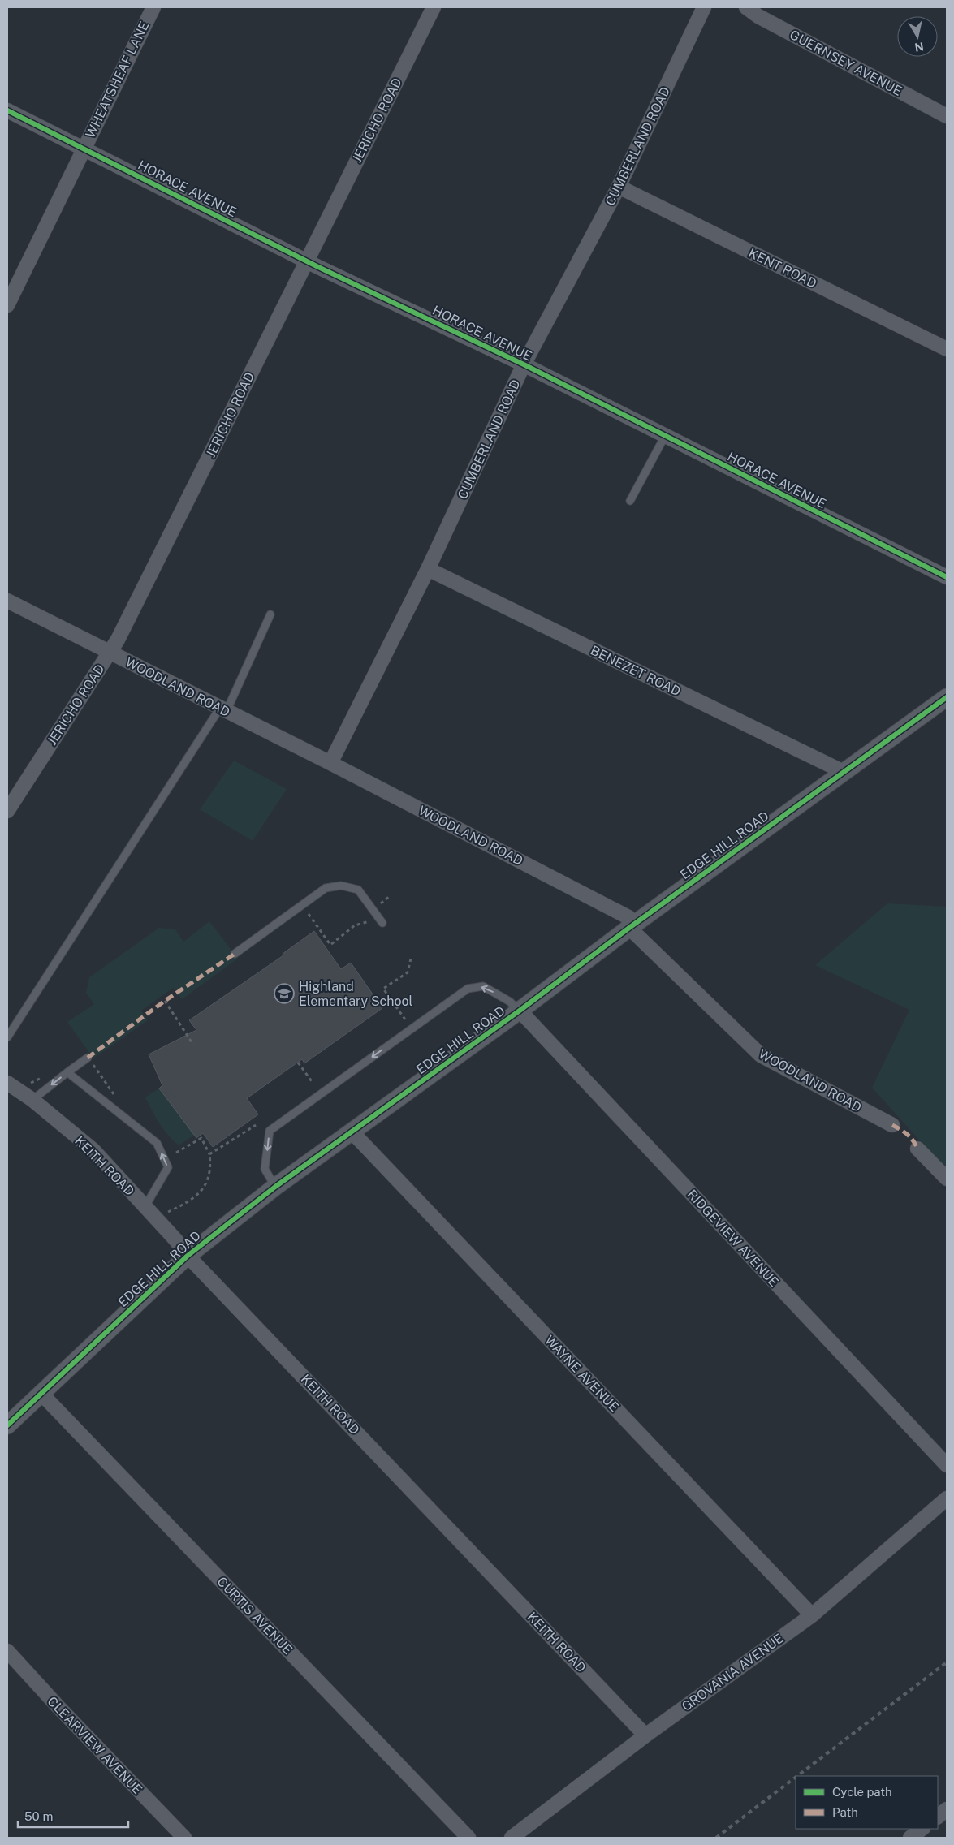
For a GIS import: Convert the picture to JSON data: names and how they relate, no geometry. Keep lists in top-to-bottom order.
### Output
{
  "streets": {
    "street": [
      "GUERNSEY AVENUE",
      "WHEATSHEAF LANE",
      "JERICHO ROAD",
      "CUMBERLAND ROAD",
      "HORACE AVENUE",
      "KENT ROAD",
      "BENEZET ROAD",
      "WOODLAND ROAD",
      "EDGE HILL ROAD",
      "KEITH ROAD",
      "RIDGEVIEW AVENUE",
      "WAYNE AVENUE",
      "CURTIS AVENUE",
      "GROVANIA AVENUE",
      "CLEARVIEW AVENUE"
    ]
  },
  "crossings": [
    ["WHEATSHEAF LANE", "HORACE AVENUE"],
    ["JERICHO ROAD", "HORACE AVENUE"],
    ["JERICHO ROAD", "WOODLAND ROAD"],
    ["CUMBERLAND ROAD", "HORACE AVENUE"],
    ["CUMBERLAND ROAD", "KENT ROAD"],
    ["CUMBERLAND ROAD", "BENEZET ROAD"],
    ["CUMBERLAND ROAD", "WOODLAND ROAD"],
    ["BENEZET ROAD", "EDGE HILL ROAD"],
    ["WOODLAND ROAD", "EDGE HILL ROAD"],
    ["EDGE HILL ROAD", "KEITH ROAD"],
    ["EDGE HILL ROAD", "RIDGEVIEW AVENUE"],
    ["EDGE HILL ROAD", "WAYNE AVENUE"],
    ["EDGE HILL ROAD", "CURTIS AVENUE"],
    ["KEITH ROAD", "GROVANIA AVENUE"],
    ["WAYNE AVENUE", "GROVANIA AVENUE"]
  ],
  "places": {
    "school or university": ["Highland Elementary School"]
  },
  "legend": ["Cycle path", "Path"],
  "scale_bar": "50 m",
  "north": "bottom"
}
